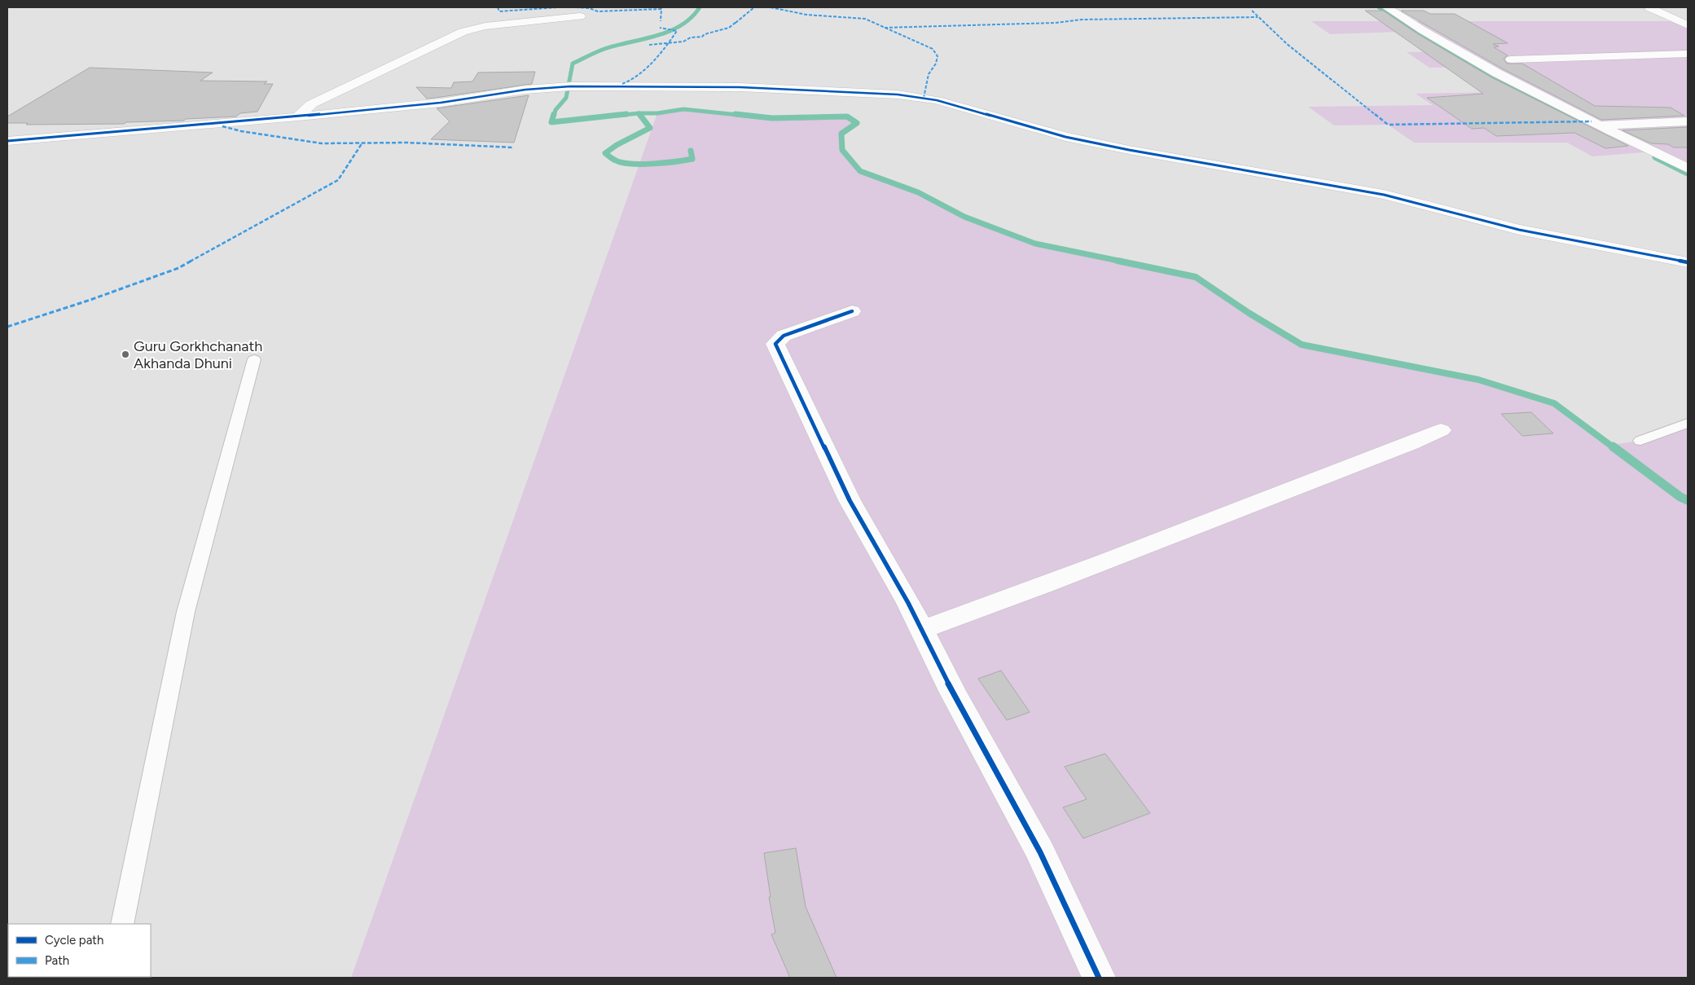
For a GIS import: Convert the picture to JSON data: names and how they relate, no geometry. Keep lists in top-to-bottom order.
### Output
{
  "places": ["Guru Gorkhchanath Akhanda Dhuni"],
  "legend": ["Cycle path", "Path"]
}
